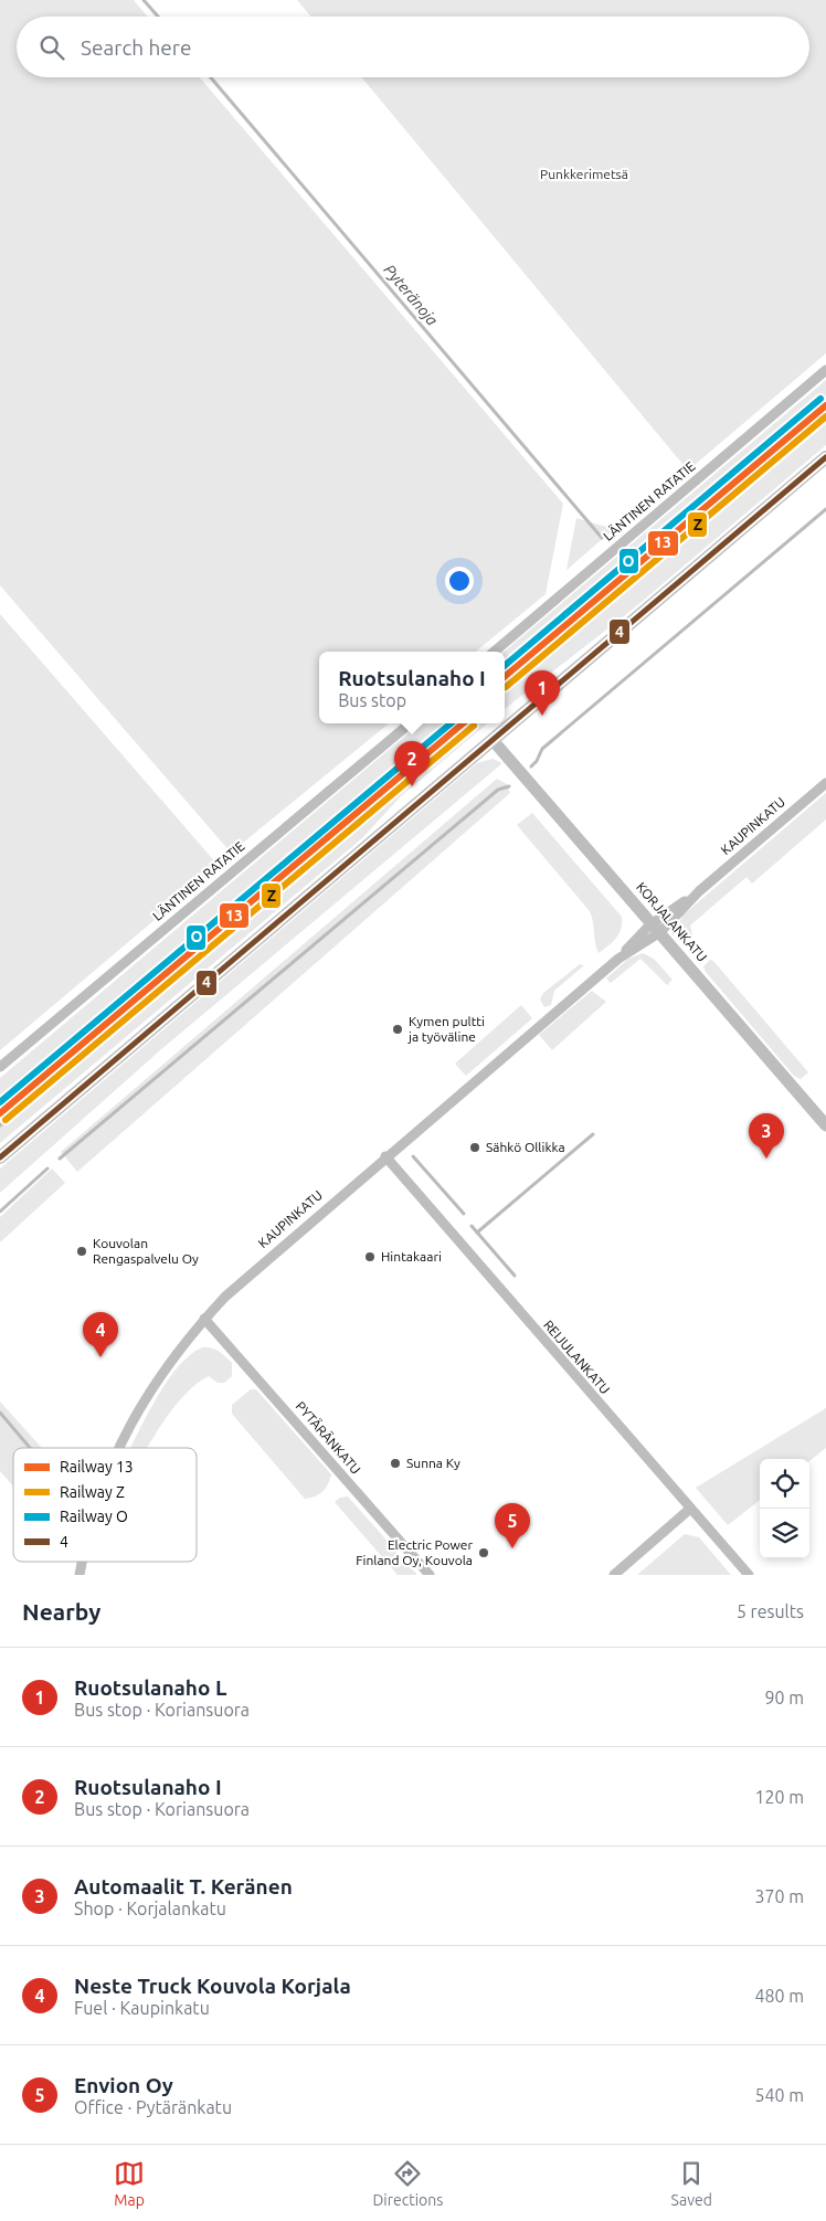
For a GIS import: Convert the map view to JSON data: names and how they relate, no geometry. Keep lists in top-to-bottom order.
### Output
{
  "streets": {
    "street": [
      "LÄNTINEN RATATIE",
      "KAUPINKATU",
      "KORJALANKATU",
      "REIJULANKATU",
      "PYTÄRÄNKATU"
    ]
  },
  "crossings": [
    ["KAUPINKATU", "KORJALANKATU"],
    ["KAUPINKATU", "REIJULANKATU"],
    ["KAUPINKATU", "PYTÄRÄNKATU"]
  ],
  "water": ["Pyteränoja"],
  "parks": ["Punkkerimetsä"],
  "places": [
    "Kymen pultti ja työväline",
    "Sähkö Ollikka",
    "Kouvolan Rengaspalvelu Oy",
    "Hintakaari",
    "Sunna Ky",
    "Electric Power Finland Oy, Kouvola"
  ],
  "lines": [
    "rail line O",
    "rail line 13",
    "rail line Z",
    "transit line 4"
  ],
  "legend": [
    "Railway 13",
    "Railway Z",
    "Railway O",
    "4"
  ],
  "page": {
    "search": "Search here",
    "popup": ["Ruotsulanaho I", "Bus stop"],
    "pins": [
      "1",
      "2",
      "3",
      "4",
      "5"
    ],
    "heading": ["Nearby", "5 results"],
    "list": [
      {
        "mark": "1",
        "name": "Ruotsulanaho L",
        "note": "Bus stop · Koriansuora",
        "value": "90 m"
      },
      {
        "mark": "2",
        "name": "Ruotsulanaho I",
        "note": "Bus stop · Koriansuora",
        "value": "120 m"
      },
      {
        "mark": "3",
        "name": "Automaalit T. Keränen",
        "note": "Shop · Korjalankatu",
        "value": "370 m"
      },
      {
        "mark": "4",
        "name": "Neste Truck Kouvola Korjala",
        "note": "Fuel · Kaupinkatu",
        "value": "480 m"
      },
      {
        "mark": "5",
        "name": "Envion Oy",
        "note": "Office · Pytäränkatu",
        "value": "540 m"
      }
    ],
    "nav": ["Map", "Directions", "Saved"]
  }
}
